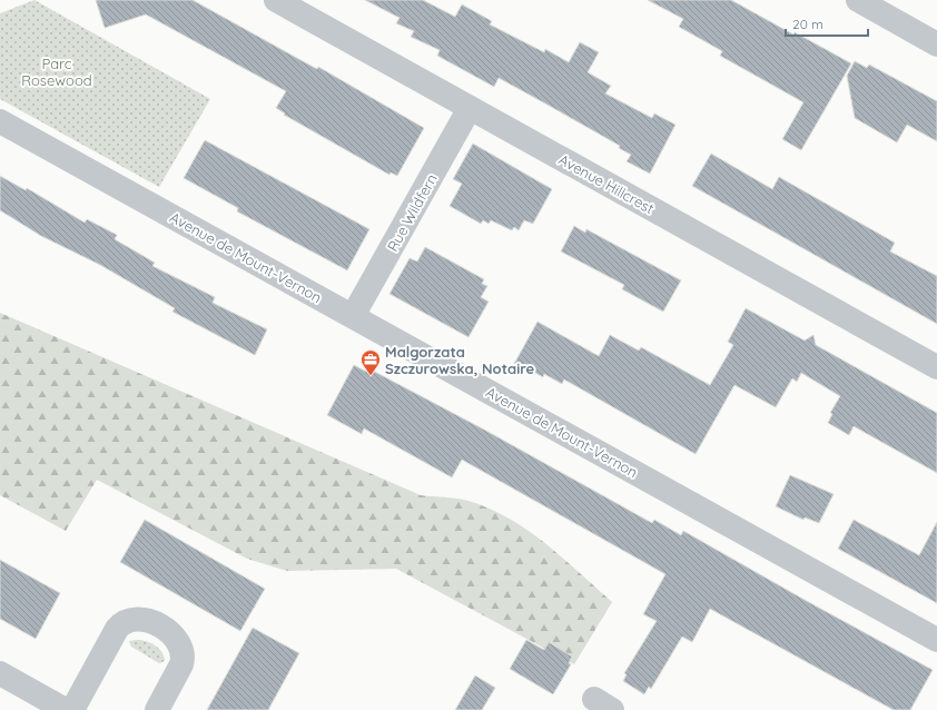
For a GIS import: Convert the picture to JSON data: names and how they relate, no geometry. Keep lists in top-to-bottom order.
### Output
{
  "streets": {
    "street": ["Avenue Hillcrest", "Rue Wildfern", "Avenue de Mount-Vernon"]
  },
  "crossings": [
    ["Avenue Hillcrest", "Rue Wildfern"],
    ["Rue Wildfern", "Avenue de Mount-Vernon"]
  ],
  "parks": ["Parc Rosewood"],
  "places": {
    "office": ["Malgorzata Szczurowska, Notaire"]
  },
  "scale_bar": "20 m"
}
